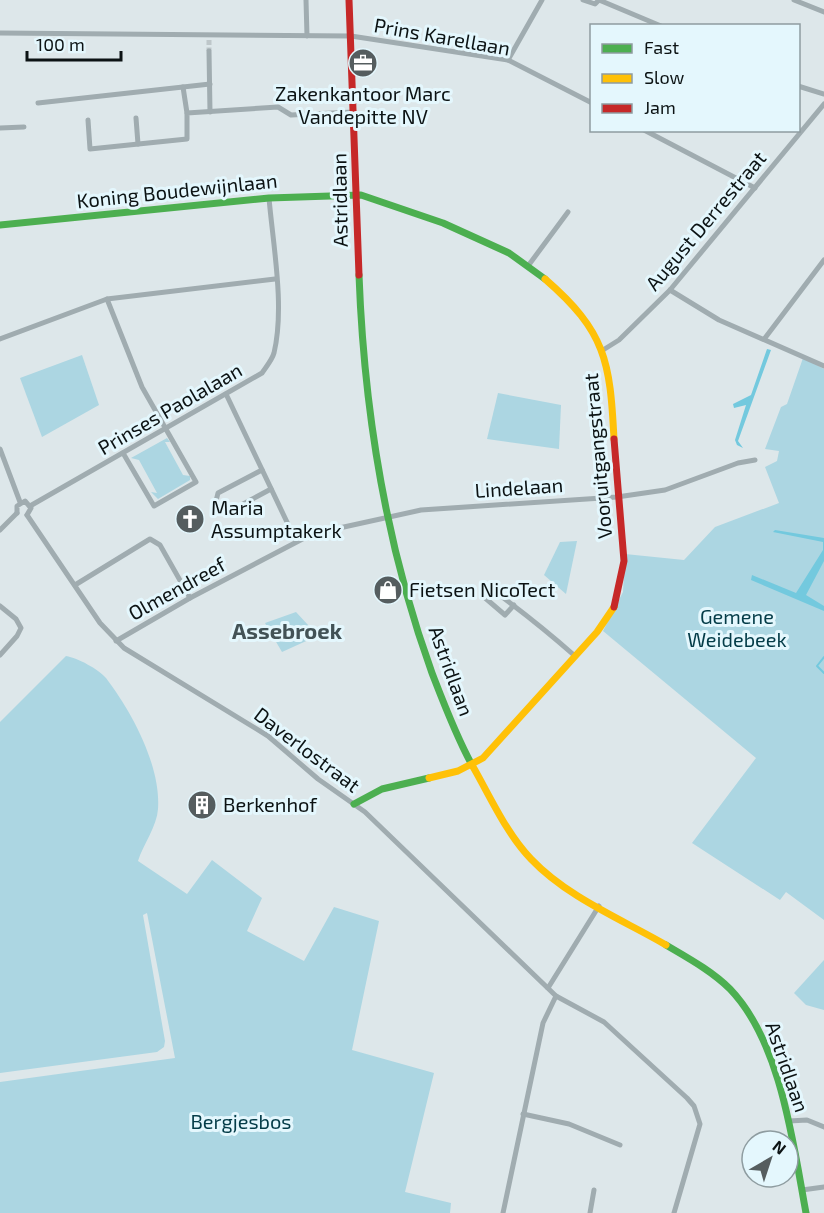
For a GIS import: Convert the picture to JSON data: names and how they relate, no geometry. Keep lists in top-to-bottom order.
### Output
{
  "streets": {
    "main road": ["Koning Boudewijnlaan", "Astridlaan", "Vooruitgangstraat"],
    "street": [
      "Prins Karellaan",
      "August Derrestraat",
      "Prinses Paolalaan",
      "Lindelaan",
      "Olmendreef",
      "Daverlostraat"
    ]
  },
  "crossings": [
    ["Prins Karellaan", "Astridlaan"],
    ["Koning Boudewijnlaan", "Astridlaan"],
    ["Koning Boudewijnlaan", "Prinses Paolalaan"],
    ["Koning Boudewijnlaan", "Vooruitgangstraat"],
    ["Astridlaan", "Vooruitgangstraat"],
    ["Astridlaan", "Lindelaan"],
    ["Astridlaan", "Olmendreef"],
    ["August Derrestraat", "Vooruitgangstraat"],
    ["Prinses Paolalaan", "Daverlostraat"],
    ["Vooruitgangstraat", "Lindelaan"],
    ["Lindelaan", "Olmendreef"],
    ["Olmendreef", "Daverlostraat"]
  ],
  "districts": ["Assebroek"],
  "parks": ["Gemene Weidebeek", "Bergjesbos"],
  "places": {
    "office": ["Zakenkantoor Marc Vandepitte NV"],
    "church": ["Maria Assumptakerk"],
    "shop": ["Fietsen NicoTect"],
    "building": ["Berkenhof"]
  },
  "legend": ["Fast", "Slow", "Jam"],
  "scale_bar": "100 m",
  "north": "top right"
}
